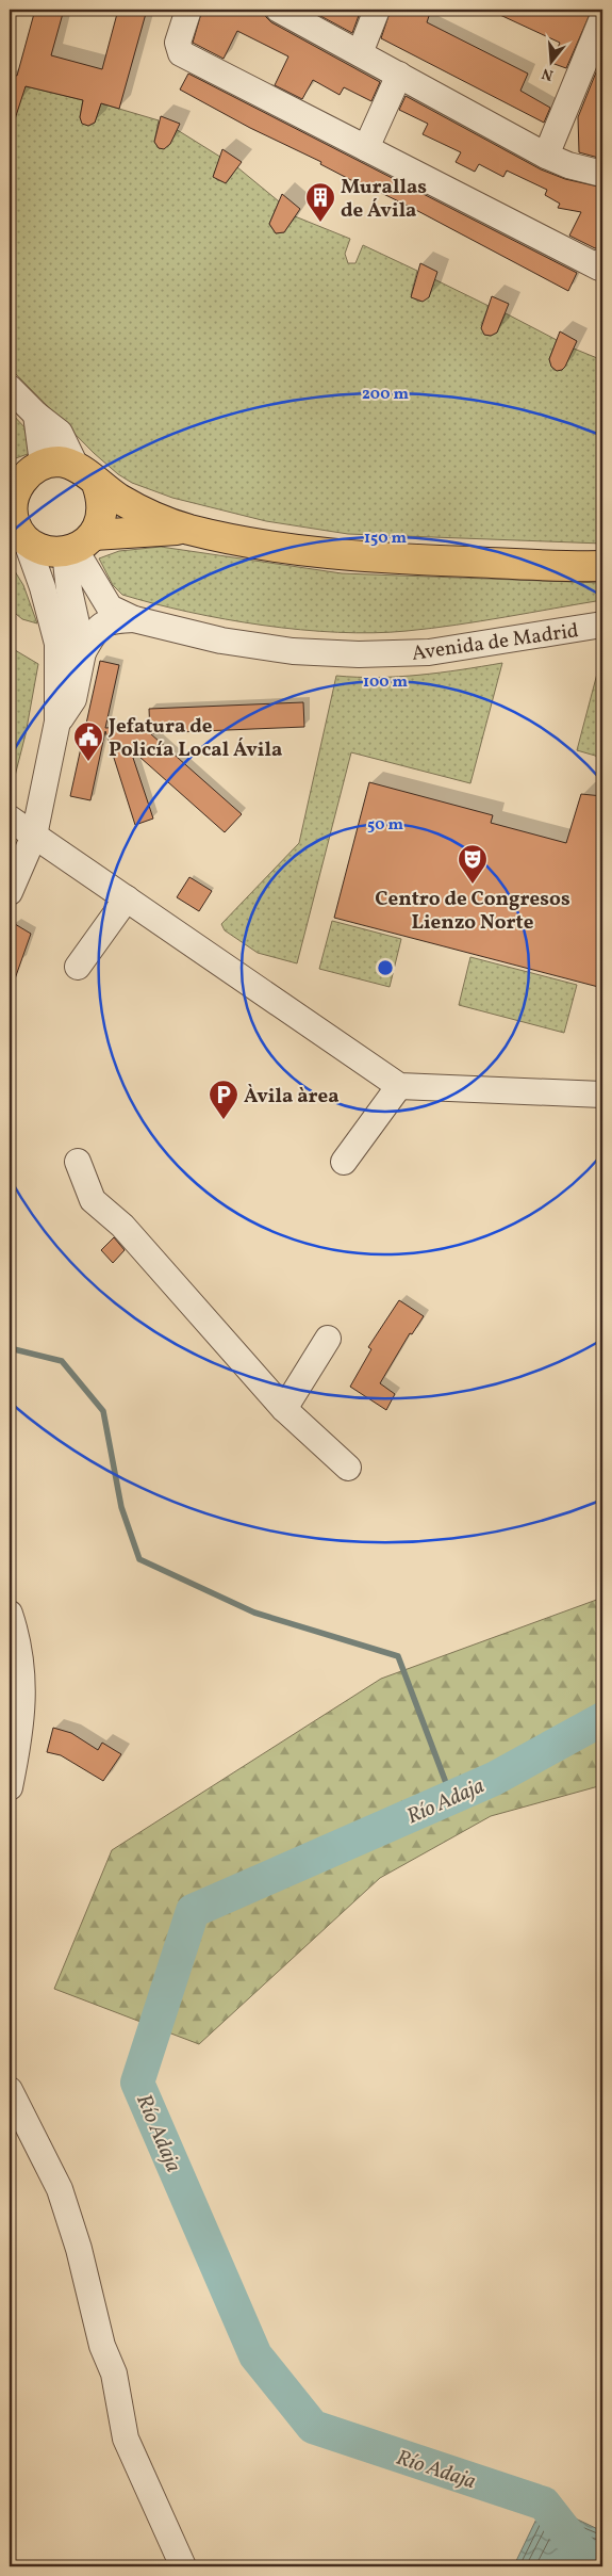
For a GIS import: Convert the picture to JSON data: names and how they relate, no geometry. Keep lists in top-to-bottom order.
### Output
{
  "streets": {
    "street": ["Avenida de Madrid"]
  },
  "water": ["Río Adaja"],
  "places": {
    "building": ["Murallas de Ávila"],
    "public building": ["Jefatura de Policía Local Ávila"],
    "theatre": ["Centro de Congresos Lienzo Norte"],
    "parking": ["Àvila àrea"]
  },
  "north": "bottom",
  "rings": [
    "200 m",
    "150 m",
    "100 m",
    "50 m"
  ]
}
